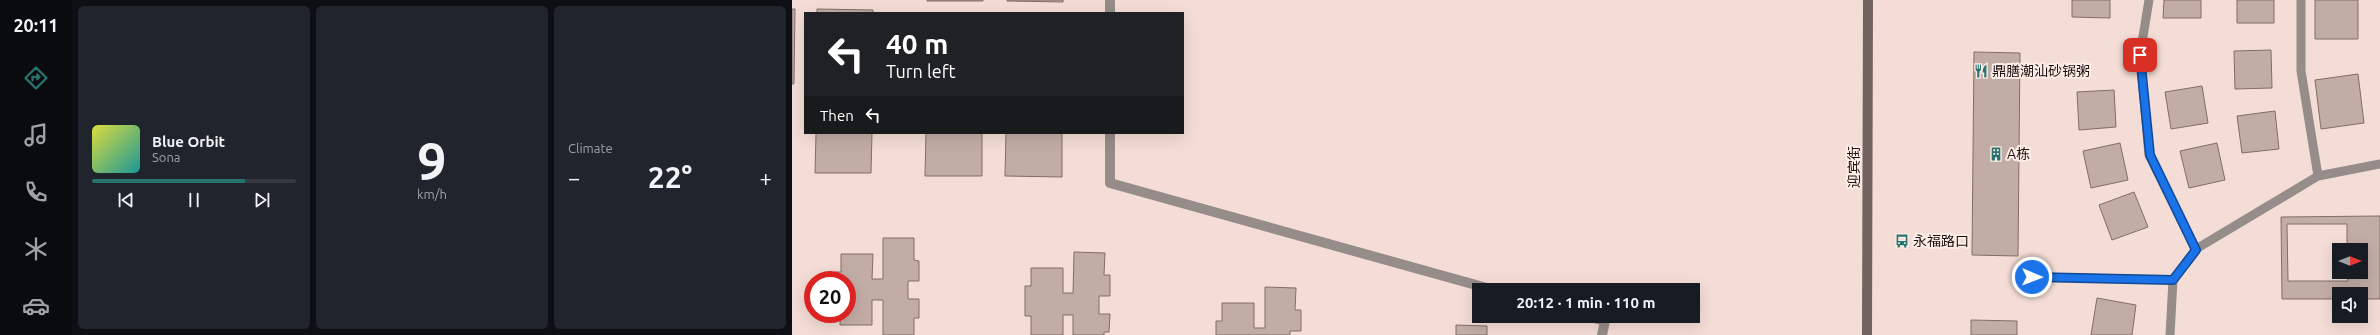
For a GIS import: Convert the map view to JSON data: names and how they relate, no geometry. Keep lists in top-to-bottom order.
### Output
{
  "streets": {
    "main road": ["迎宾街"]
  },
  "places": {
    "restaurant": ["鼎膳潮汕砂锅粥"],
    "building": ["A栋"],
    "bus stop": ["永福路口"]
  },
  "north": "right",
  "page": {
    "tabs": "20:11",
    "tile": [
      ["9", "km/h"],
      "Climate"
    ],
    "turn": ["40 m", "Turn left"],
    "then": "Then",
    "song": ["Blue Orbit", "Sona"],
    "heat": ["−", "22°", "+"],
    "limit": "20",
    "trip": "20:12 · 1 min · 110 m"
  }
}
